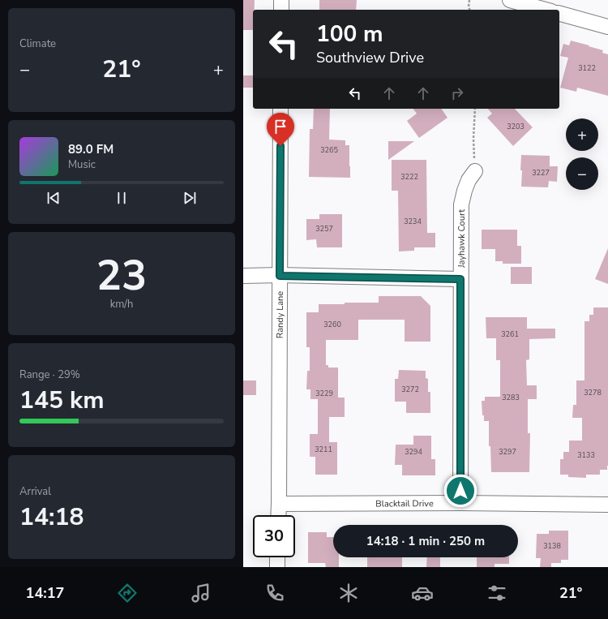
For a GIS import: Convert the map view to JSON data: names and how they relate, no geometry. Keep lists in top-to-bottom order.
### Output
{
  "streets": {
    "street": ["Jayhawk Court", "Randy Lane", "Blacktail Drive"]
  },
  "crossings": [
    ["Jayhawk Court", "Blacktail Drive"],
    ["Randy Lane", "Blacktail Drive"]
  ],
  "house_numbers": [
    "3122",
    "3203",
    "3265",
    "3227",
    "3222",
    "3234",
    "3257",
    "3260",
    "3261",
    "3272",
    "3278",
    "3229",
    "3283",
    "3211",
    "3294",
    "3297",
    "3133",
    "3138"
  ],
  "page": {
    "tile": [
      "Climate",
      ["23", "km/h"],
      ["Range · 29%", "145 km"],
      ["Arrival", "14:18"]
    ],
    "turn": ["100 m", "Southview Drive"],
    "heat": ["−", "21°", "+"],
    "map_buttons": ["+", "−"],
    "song": ["89.0 FM", "Music"],
    "limit": "30",
    "trip": "14:18 · 1 min · 250 m",
    "tabs": ["14:17", "21°"]
  }
}
